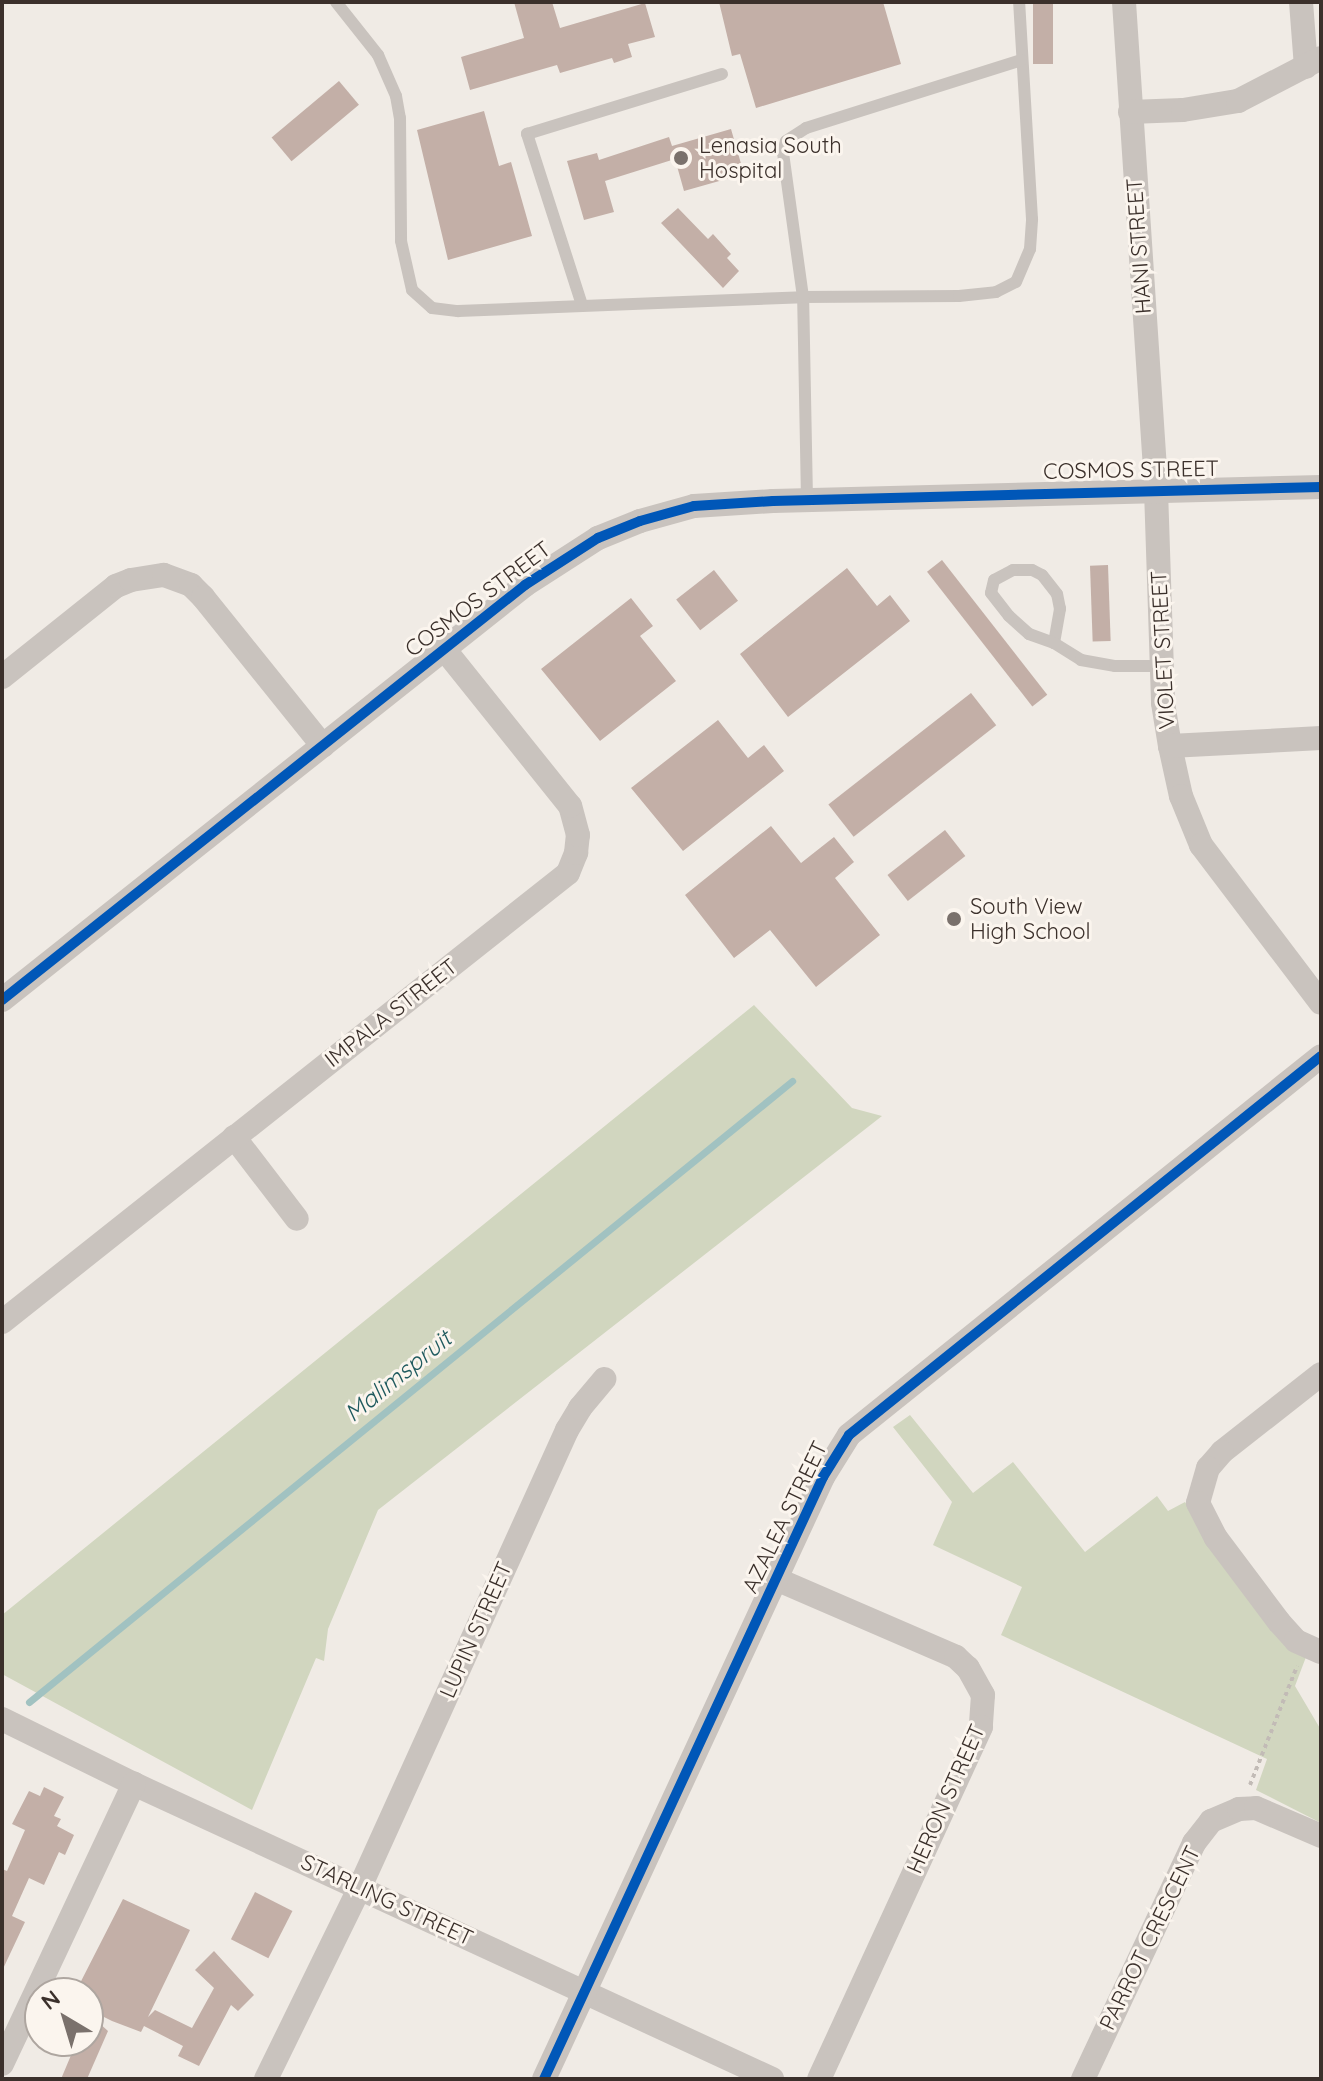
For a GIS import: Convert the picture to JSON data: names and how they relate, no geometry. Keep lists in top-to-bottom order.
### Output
{
  "streets": {
    "street": [
      "HANI STREET",
      "COSMOS STREET",
      "VIOLET STREET",
      "IMPALA STREET",
      "AZALEA STREET",
      "LUPIN STREET",
      "HERON STREET",
      "STARLING STREET",
      "PARROT CRESCENT"
    ]
  },
  "crossings": [
    ["HANI STREET", "COSMOS STREET"],
    ["HANI STREET", "VIOLET STREET"],
    ["COSMOS STREET", "VIOLET STREET"],
    ["COSMOS STREET", "IMPALA STREET"],
    ["AZALEA STREET", "HERON STREET"],
    ["AZALEA STREET", "STARLING STREET"],
    ["LUPIN STREET", "STARLING STREET"]
  ],
  "water": ["Malimspruit"],
  "places": ["Lenasia South Hospital", "South View High School"],
  "north": "top left"
}
